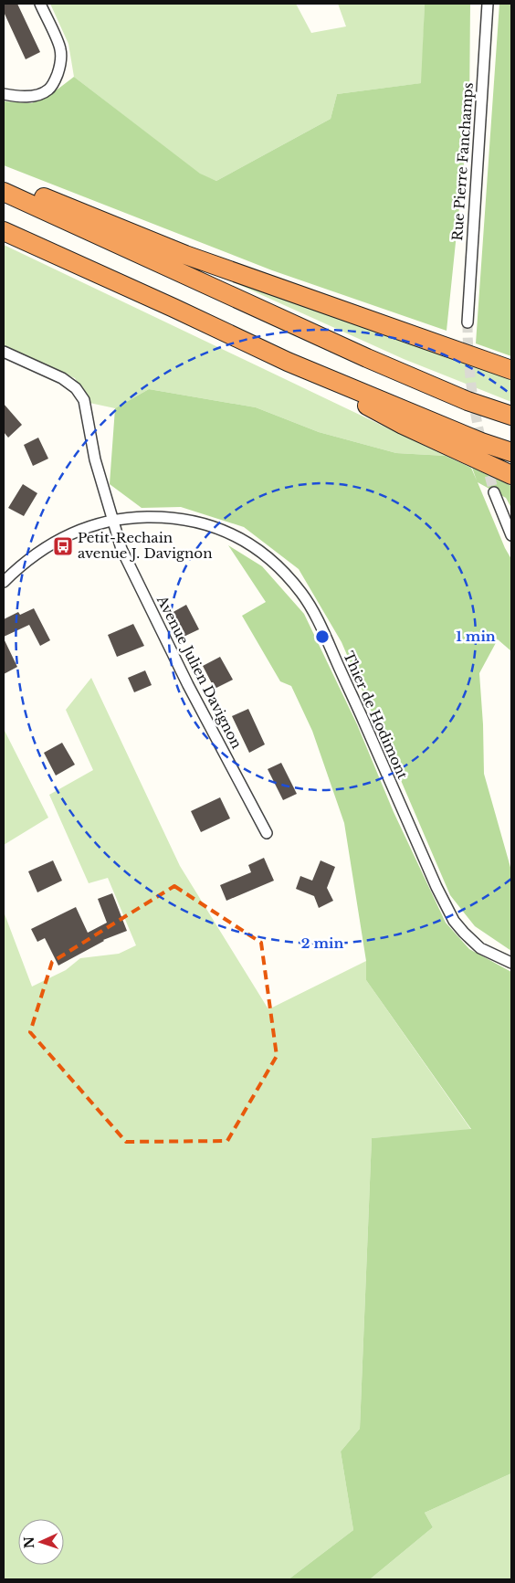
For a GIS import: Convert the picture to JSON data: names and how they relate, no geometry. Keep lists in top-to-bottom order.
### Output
{
  "streets": {
    "street": ["Rue Pierre Fanchamps", "Avenue Julien Davignon", "Thier de Hodimont"]
  },
  "crossings": [
    ["Avenue Julien Davignon", "Thier de Hodimont"]
  ],
  "places": {
    "bus stop": ["Petit-Rechain avenue J. Davignon"]
  },
  "north": "left",
  "rings": ["1 min", "2 min"]
}
